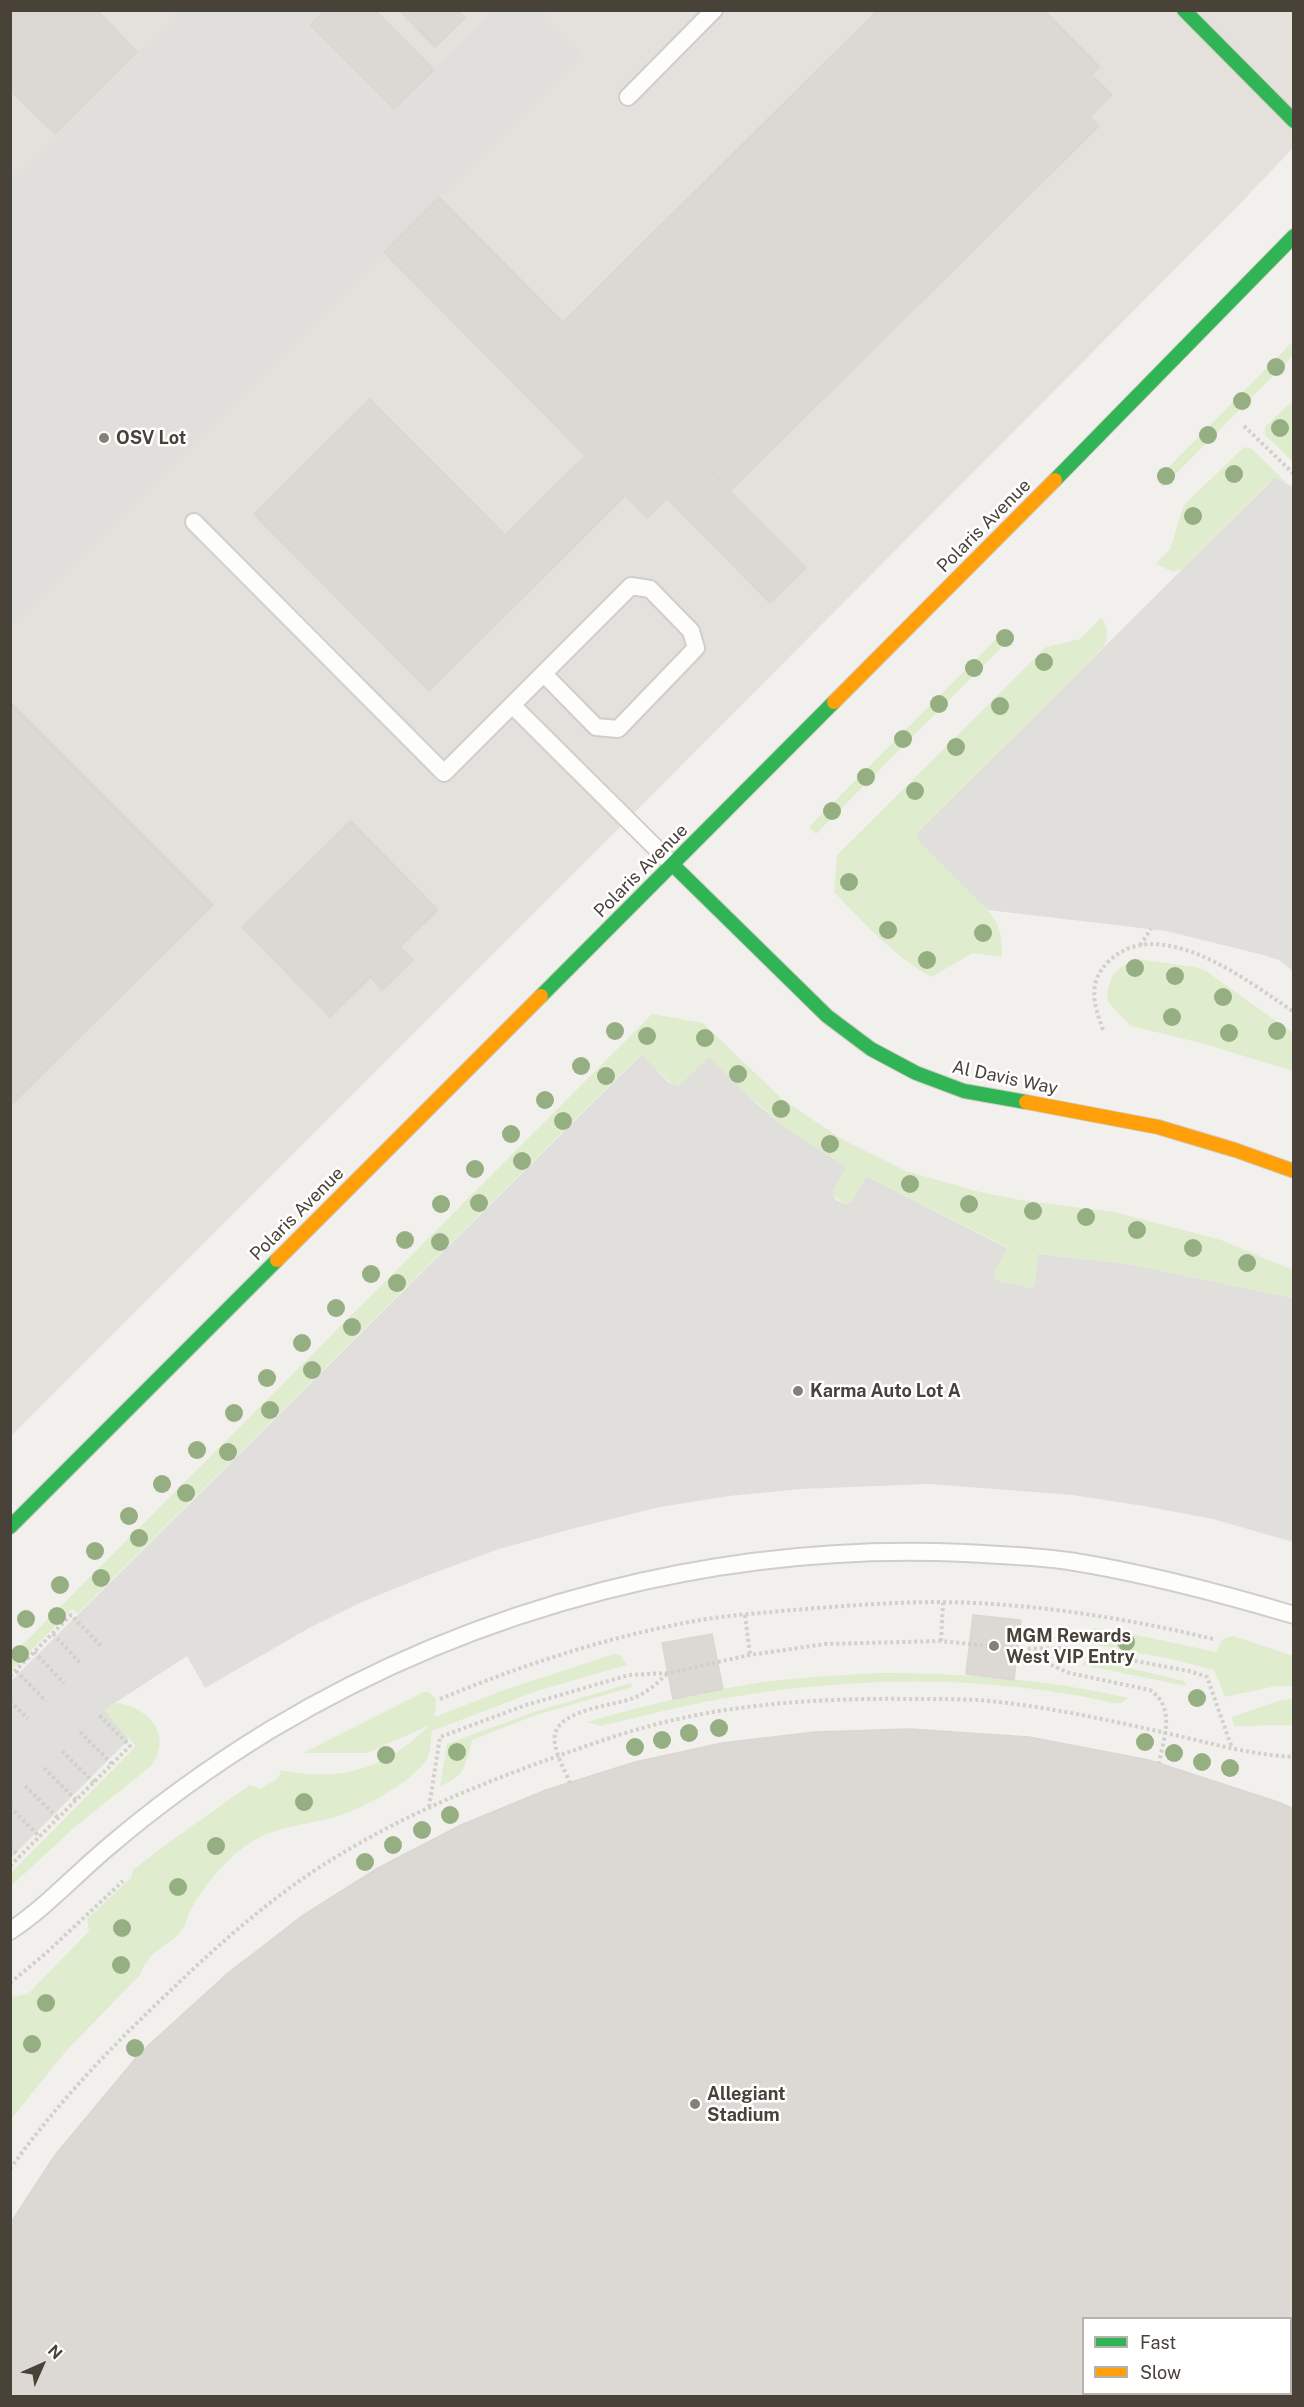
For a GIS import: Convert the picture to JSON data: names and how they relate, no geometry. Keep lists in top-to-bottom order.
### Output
{
  "streets": {
    "street": ["Polaris Avenue", "Al Davis Way"]
  },
  "crossings": [
    ["Polaris Avenue", "Al Davis Way"]
  ],
  "places": [
    "OSV Lot",
    "Karma Auto Lot A",
    "MGM Rewards West VIP Entry",
    "Allegiant Stadium"
  ],
  "legend": ["Fast", "Slow"],
  "north": "top right"
}
